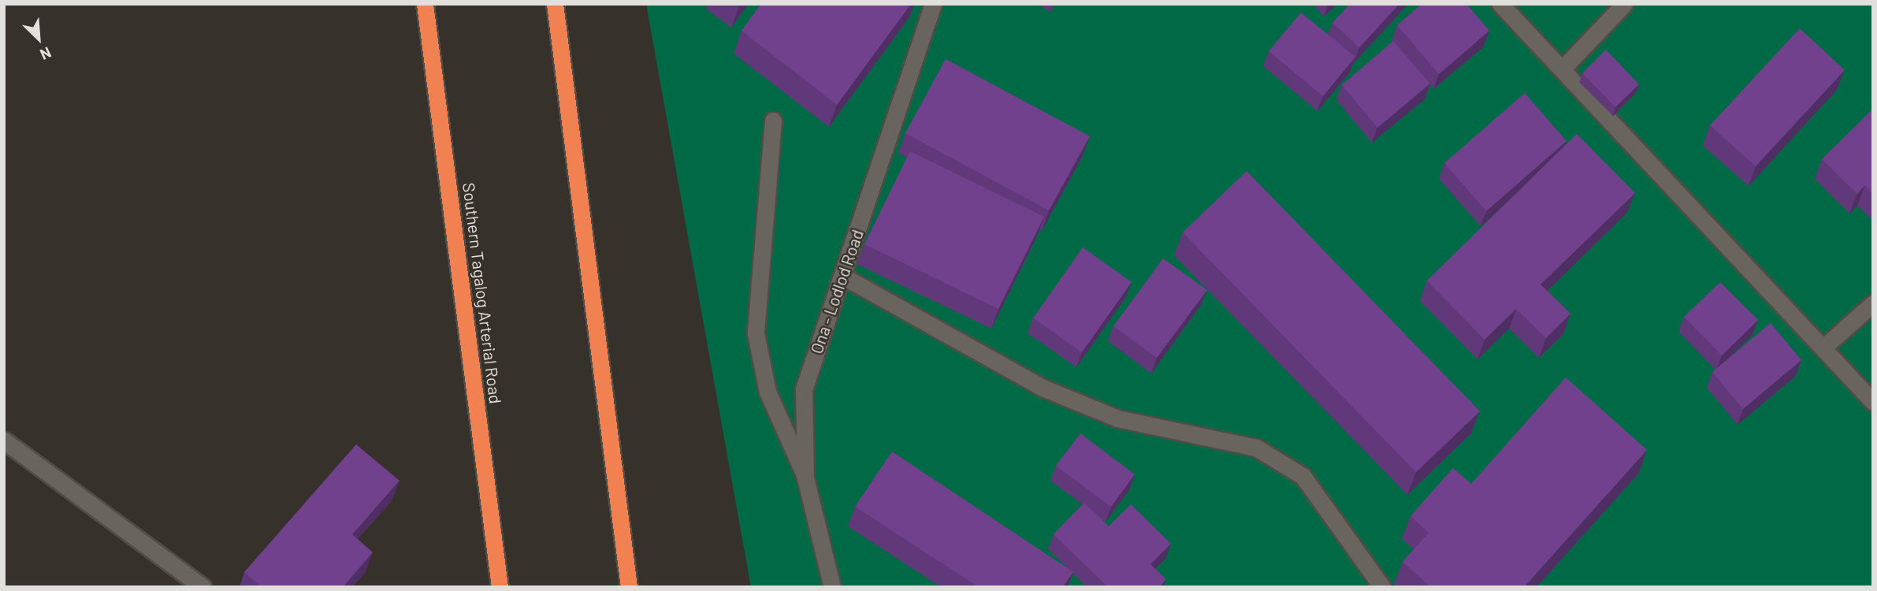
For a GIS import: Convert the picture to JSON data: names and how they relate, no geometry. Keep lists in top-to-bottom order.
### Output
{
  "streets": {
    "highway": ["Southern Tagalog Arterial Road"],
    "street": ["Ona - Lodlod Road"]
  },
  "north": "bottom right"
}
